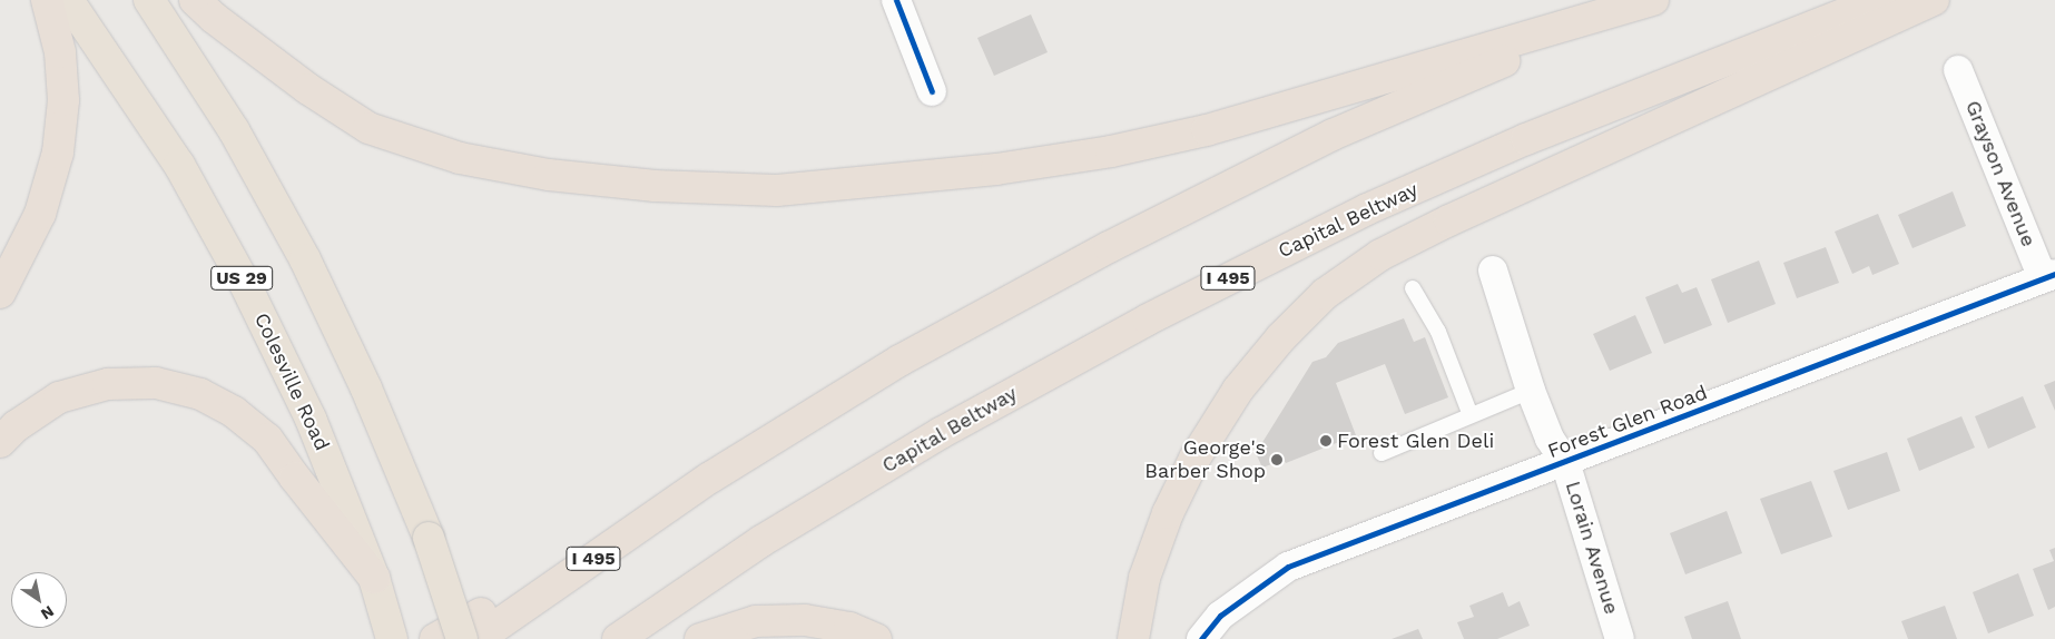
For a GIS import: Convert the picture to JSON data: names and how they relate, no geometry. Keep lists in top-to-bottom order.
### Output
{
  "streets": {
    "highway": [
      "Capital Beltway",
      "US 29",
      "I 495",
      "Colesville Road"
    ],
    "street": ["Grayson Avenue", "Forest Glen Road", "Lorain Avenue"]
  },
  "crossings": [
    ["Grayson Avenue", "Forest Glen Road"],
    ["Forest Glen Road", "Lorain Avenue"]
  ],
  "places": ["Forest Glen Deli", "George's Barber Shop"],
  "north": "bottom right"
}
